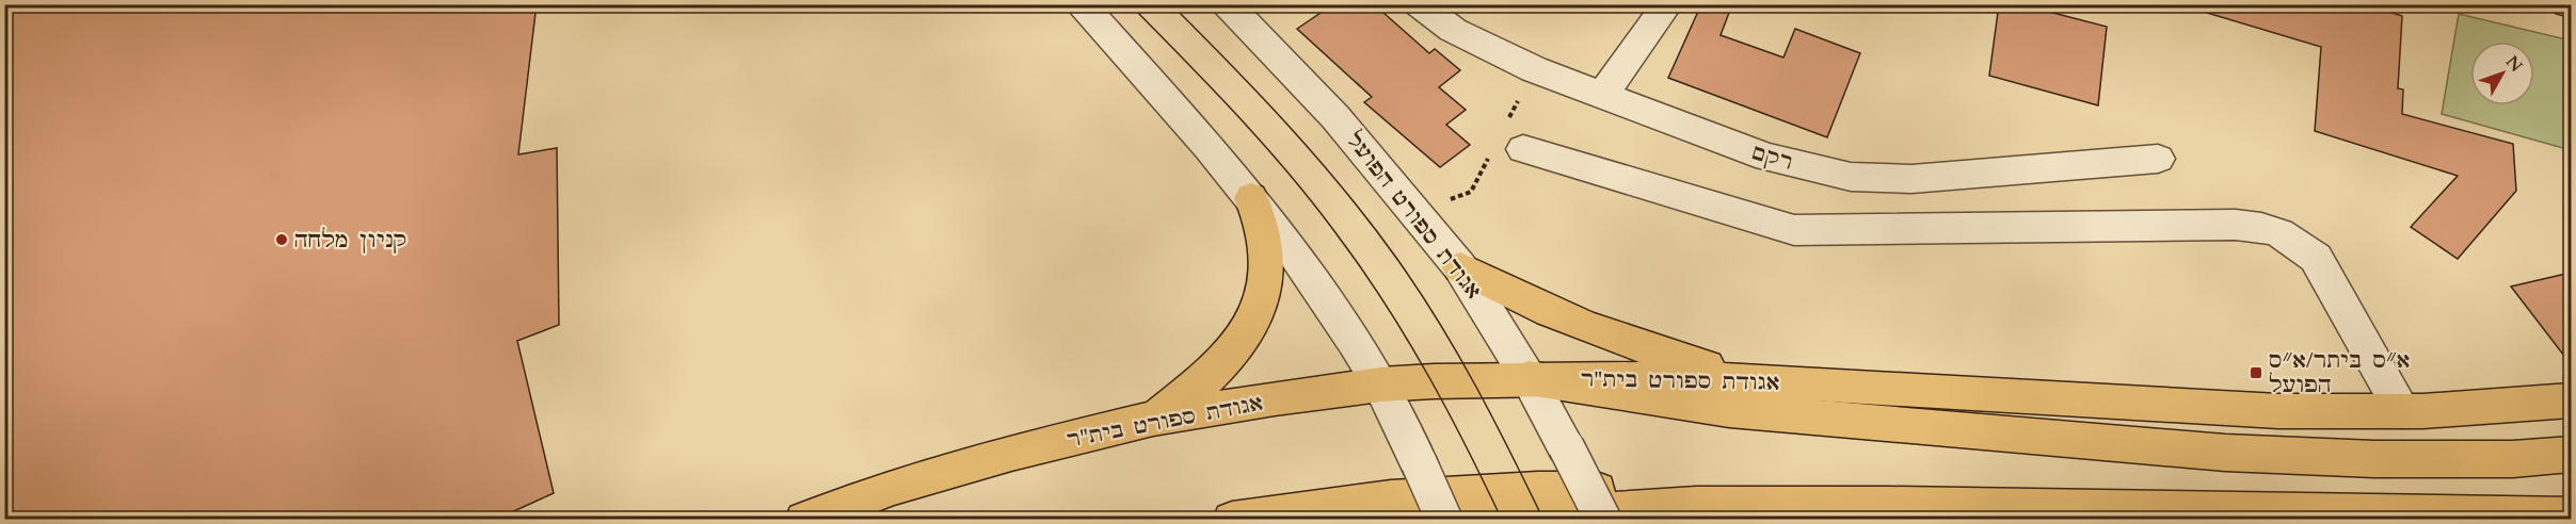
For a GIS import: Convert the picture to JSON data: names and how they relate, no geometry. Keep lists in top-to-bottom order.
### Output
{
  "streets": {
    "main road": ["אגודת ספורט בית\"ר"],
    "street": ["רקם", "אגודת ספורט הפועל"]
  },
  "crossings": [
    ["אגודת ספורט הפועל", "אגודת ספורט בית\"ר"]
  ],
  "places": {
    "other": ["קניון מלחה"],
    "transit": ["א״ס ביתר/א״ס הפועל"]
  },
  "north": "top right"
}
